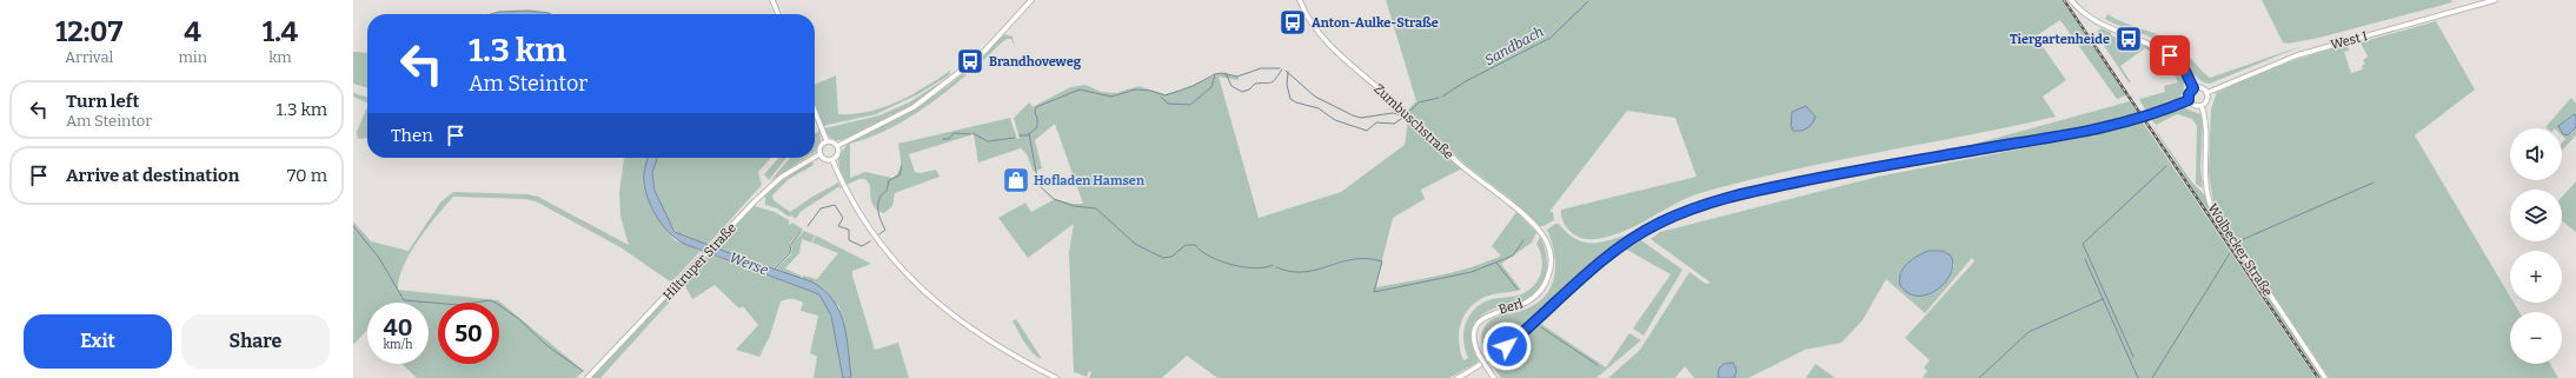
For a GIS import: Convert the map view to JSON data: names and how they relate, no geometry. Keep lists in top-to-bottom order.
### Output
{
  "streets": {
    "main road": [
      "West I",
      "Zumbuschstraße",
      "Wolbecker Straße",
      "Hiltruper Straße",
      "Berl"
    ]
  },
  "crossings": [
    ["West I", "Wolbecker Straße"],
    ["Zumbuschstraße", "Berl"]
  ],
  "water": ["Sandbach", "Werse"],
  "places": {
    "bus stop": ["Anton-Aulke-Straße", "Tiergartenheide", "Brandhoveweg"],
    "shop": ["Hofladen Hamsen"]
  },
  "page": {
    "eta": [
      "12:07",
      "Arrival",
      "4",
      "min",
      "1.4",
      "km"
    ],
    "turn": ["1.3 km", "Am Steintor"],
    "list": [
      {
        "name": "Turn left",
        "note": "Am Steintor",
        "value": "1.3 km"
      },
      {
        "name": "Arrive at destination",
        "value": "70 m"
      }
    ],
    "then": "Then",
    "map_buttons": ["+", "−"],
    "speed": "40 km/h",
    "limit": "50",
    "buttons": ["Exit", "Share"]
  }
}
